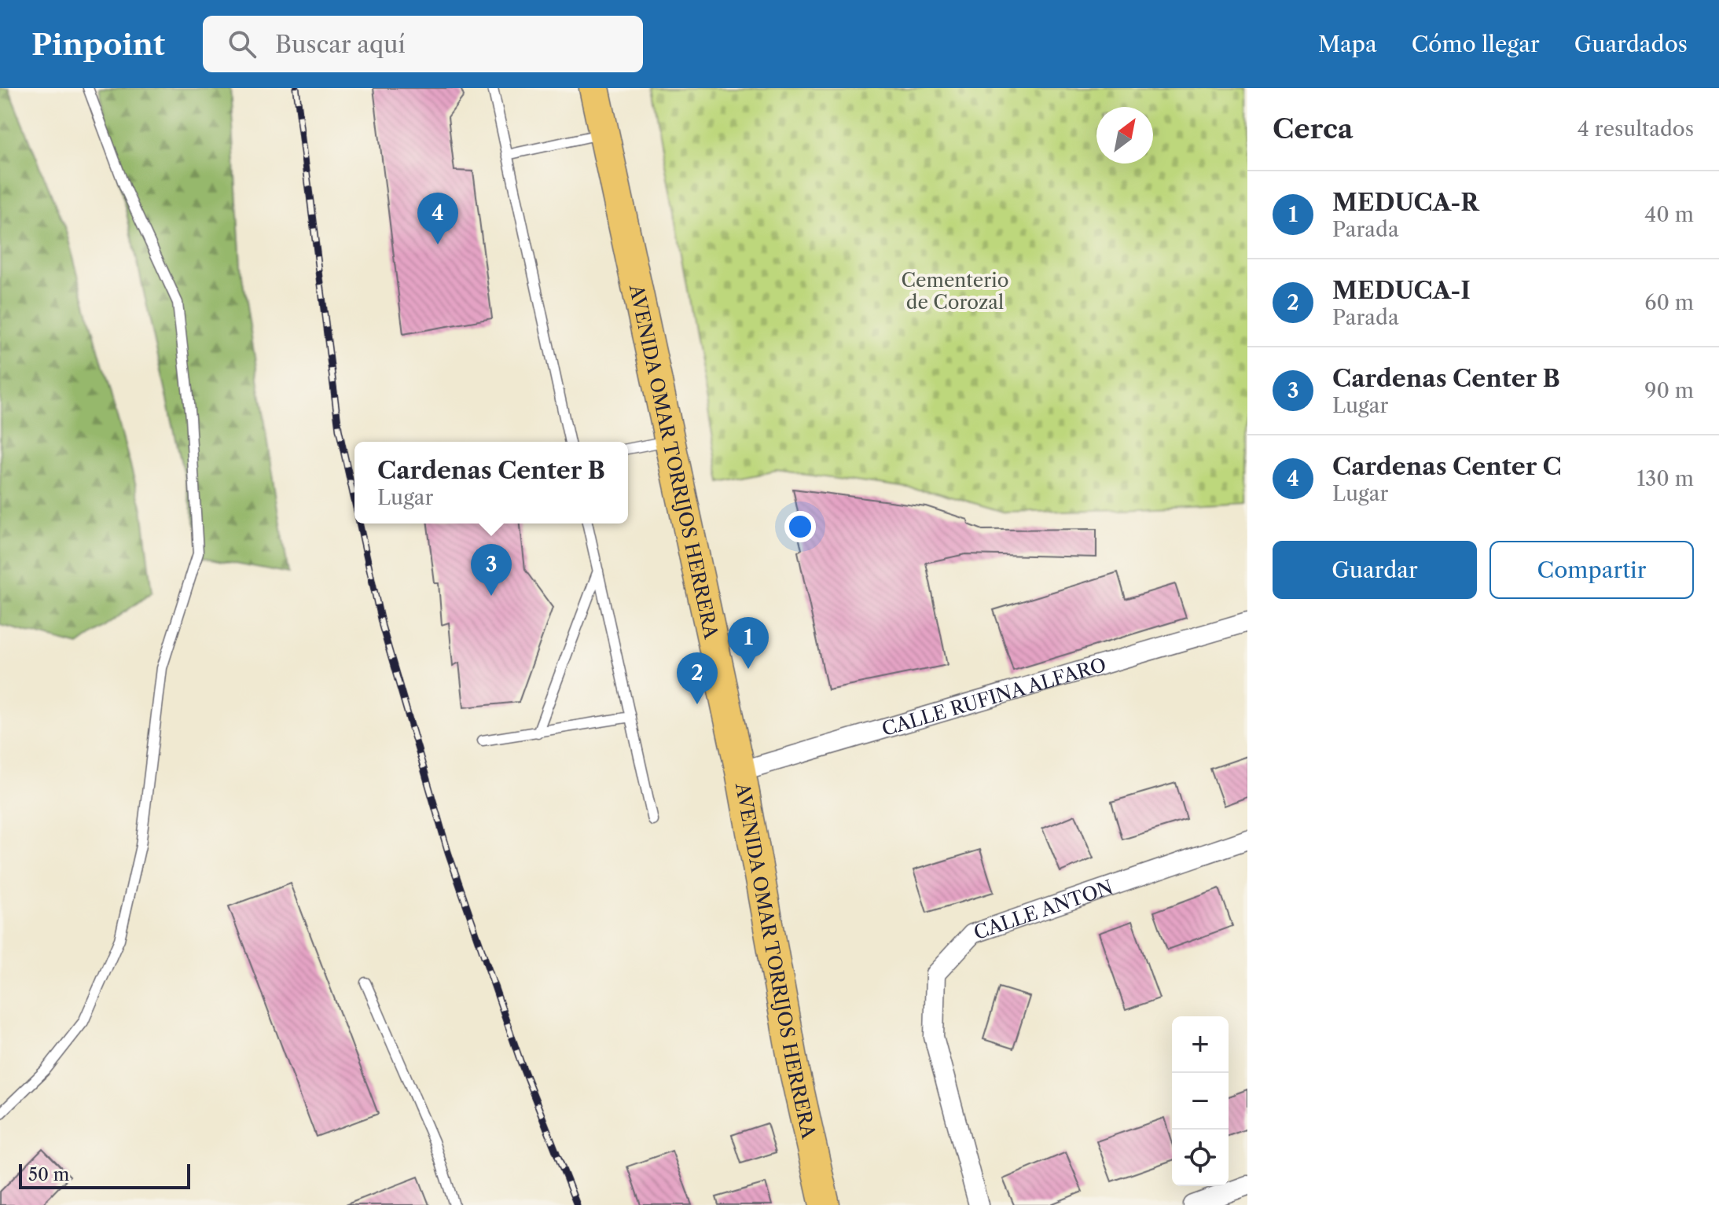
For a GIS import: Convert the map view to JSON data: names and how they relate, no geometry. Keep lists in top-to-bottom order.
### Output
{
  "streets": {
    "main road": ["AVENIDA OMAR TORRIJOS HERRERA"],
    "street": ["CALLE RUFINA ALFARO", "CALLE ANTON"]
  },
  "crossings": [
    ["AVENIDA OMAR TORRIJOS HERRERA", "CALLE RUFINA ALFARO"]
  ],
  "parks": ["Cementerio de Corozal"],
  "scale_bar": "50 m",
  "north": "top right",
  "page": {
    "header": "Pinpoint",
    "search": "Buscar aquí",
    "nav": ["Mapa", "Cómo llegar", "Guardados"],
    "heading": ["Cerca", "4 resultados"],
    "list": [
      {
        "mark": "1",
        "name": "MEDUCA-R",
        "note": "Parada",
        "value": "40 m"
      },
      {
        "mark": "2",
        "name": "MEDUCA-I",
        "note": "Parada",
        "value": "60 m"
      },
      {
        "mark": "3",
        "name": "Cardenas Center B",
        "note": "Lugar",
        "value": "90 m"
      },
      {
        "mark": "4",
        "name": "Cardenas Center C",
        "note": "Lugar",
        "value": "130 m"
      }
    ],
    "pins": [
      "4",
      "3",
      "1",
      "2"
    ],
    "popup": ["Cardenas Center B", "Lugar"],
    "buttons": ["Guardar", "Compartir"],
    "map_buttons": ["+", "−"],
    "scale": "50 m"
  }
}
